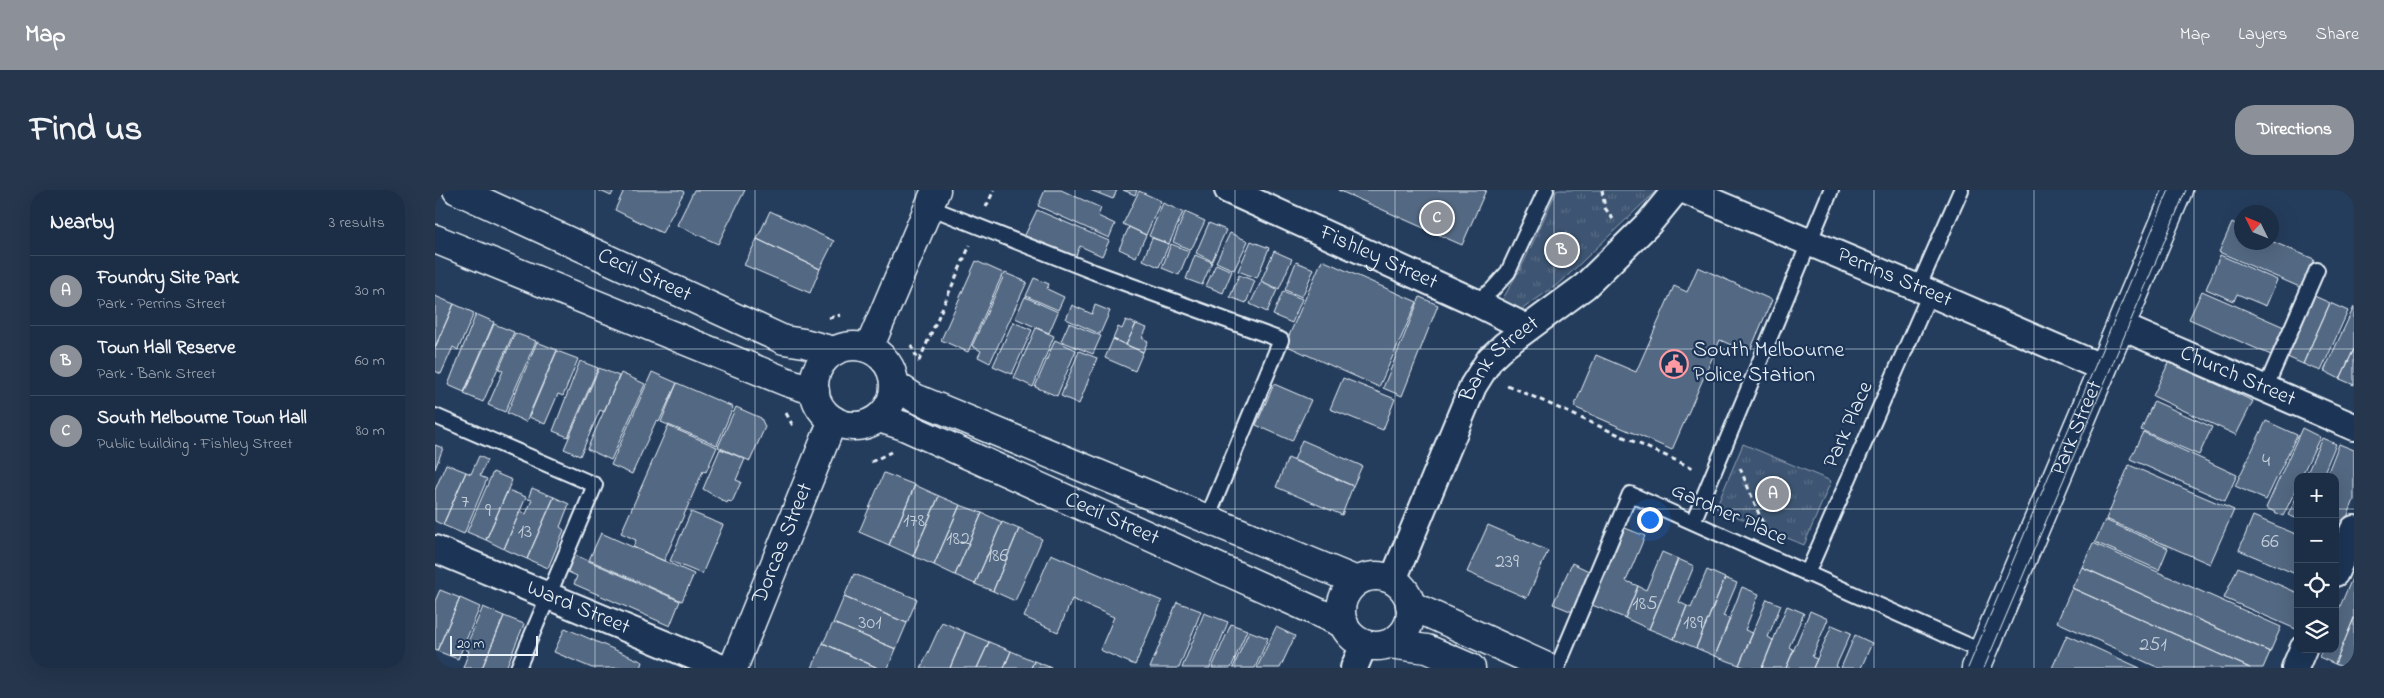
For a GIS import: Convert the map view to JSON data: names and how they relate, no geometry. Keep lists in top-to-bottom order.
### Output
{
  "streets": {
    "street": [
      "Fishley Street",
      "Cecil Street",
      "Perrins Street",
      "Bank Street",
      "Church Street",
      "Park Street",
      "Dorcas Street",
      "Ward Street"
    ],
    "lane": ["Park Place", "Gardner Place"]
  },
  "crossings": [
    ["Fishley Street", "Bank Street"],
    ["Cecil Street", "Bank Street"],
    ["Cecil Street", "Dorcas Street"],
    ["Perrins Street", "Park Place"],
    ["Perrins Street", "Park Street"],
    ["Church Street", "Park Street"],
    ["Park Place", "Gardner Place"],
    ["Park Street", "Gardner Place"]
  ],
  "places": {
    "public building": ["South Melbourne Police Station"]
  },
  "house_numbers": [
    "4",
    "7",
    "9",
    "178",
    "13",
    "182",
    "66",
    "186",
    "239",
    "185",
    "301",
    "189",
    "251"
  ],
  "scale_bar": "20 m",
  "north": "top left",
  "page": {
    "header": "Map",
    "nav": ["Map", "Layers", "Share"],
    "title": "Find us",
    "buttons": "Directions",
    "heading": ["Nearby", "3 results"],
    "pins": ["C", "B", "A"],
    "list": [
      {
        "mark": "A",
        "name": "Foundry Site Park",
        "note": "Park · Perrins Street",
        "value": "30 m"
      },
      {
        "mark": "B",
        "name": "Town Hall Reserve",
        "note": "Park · Bank Street",
        "value": "60 m"
      },
      {
        "mark": "C",
        "name": "South Melbourne Town Hall",
        "note": "Public building · Fishley Street",
        "value": "80 m"
      }
    ],
    "map_buttons": ["+", "−"],
    "scale": "20 m"
  }
}
